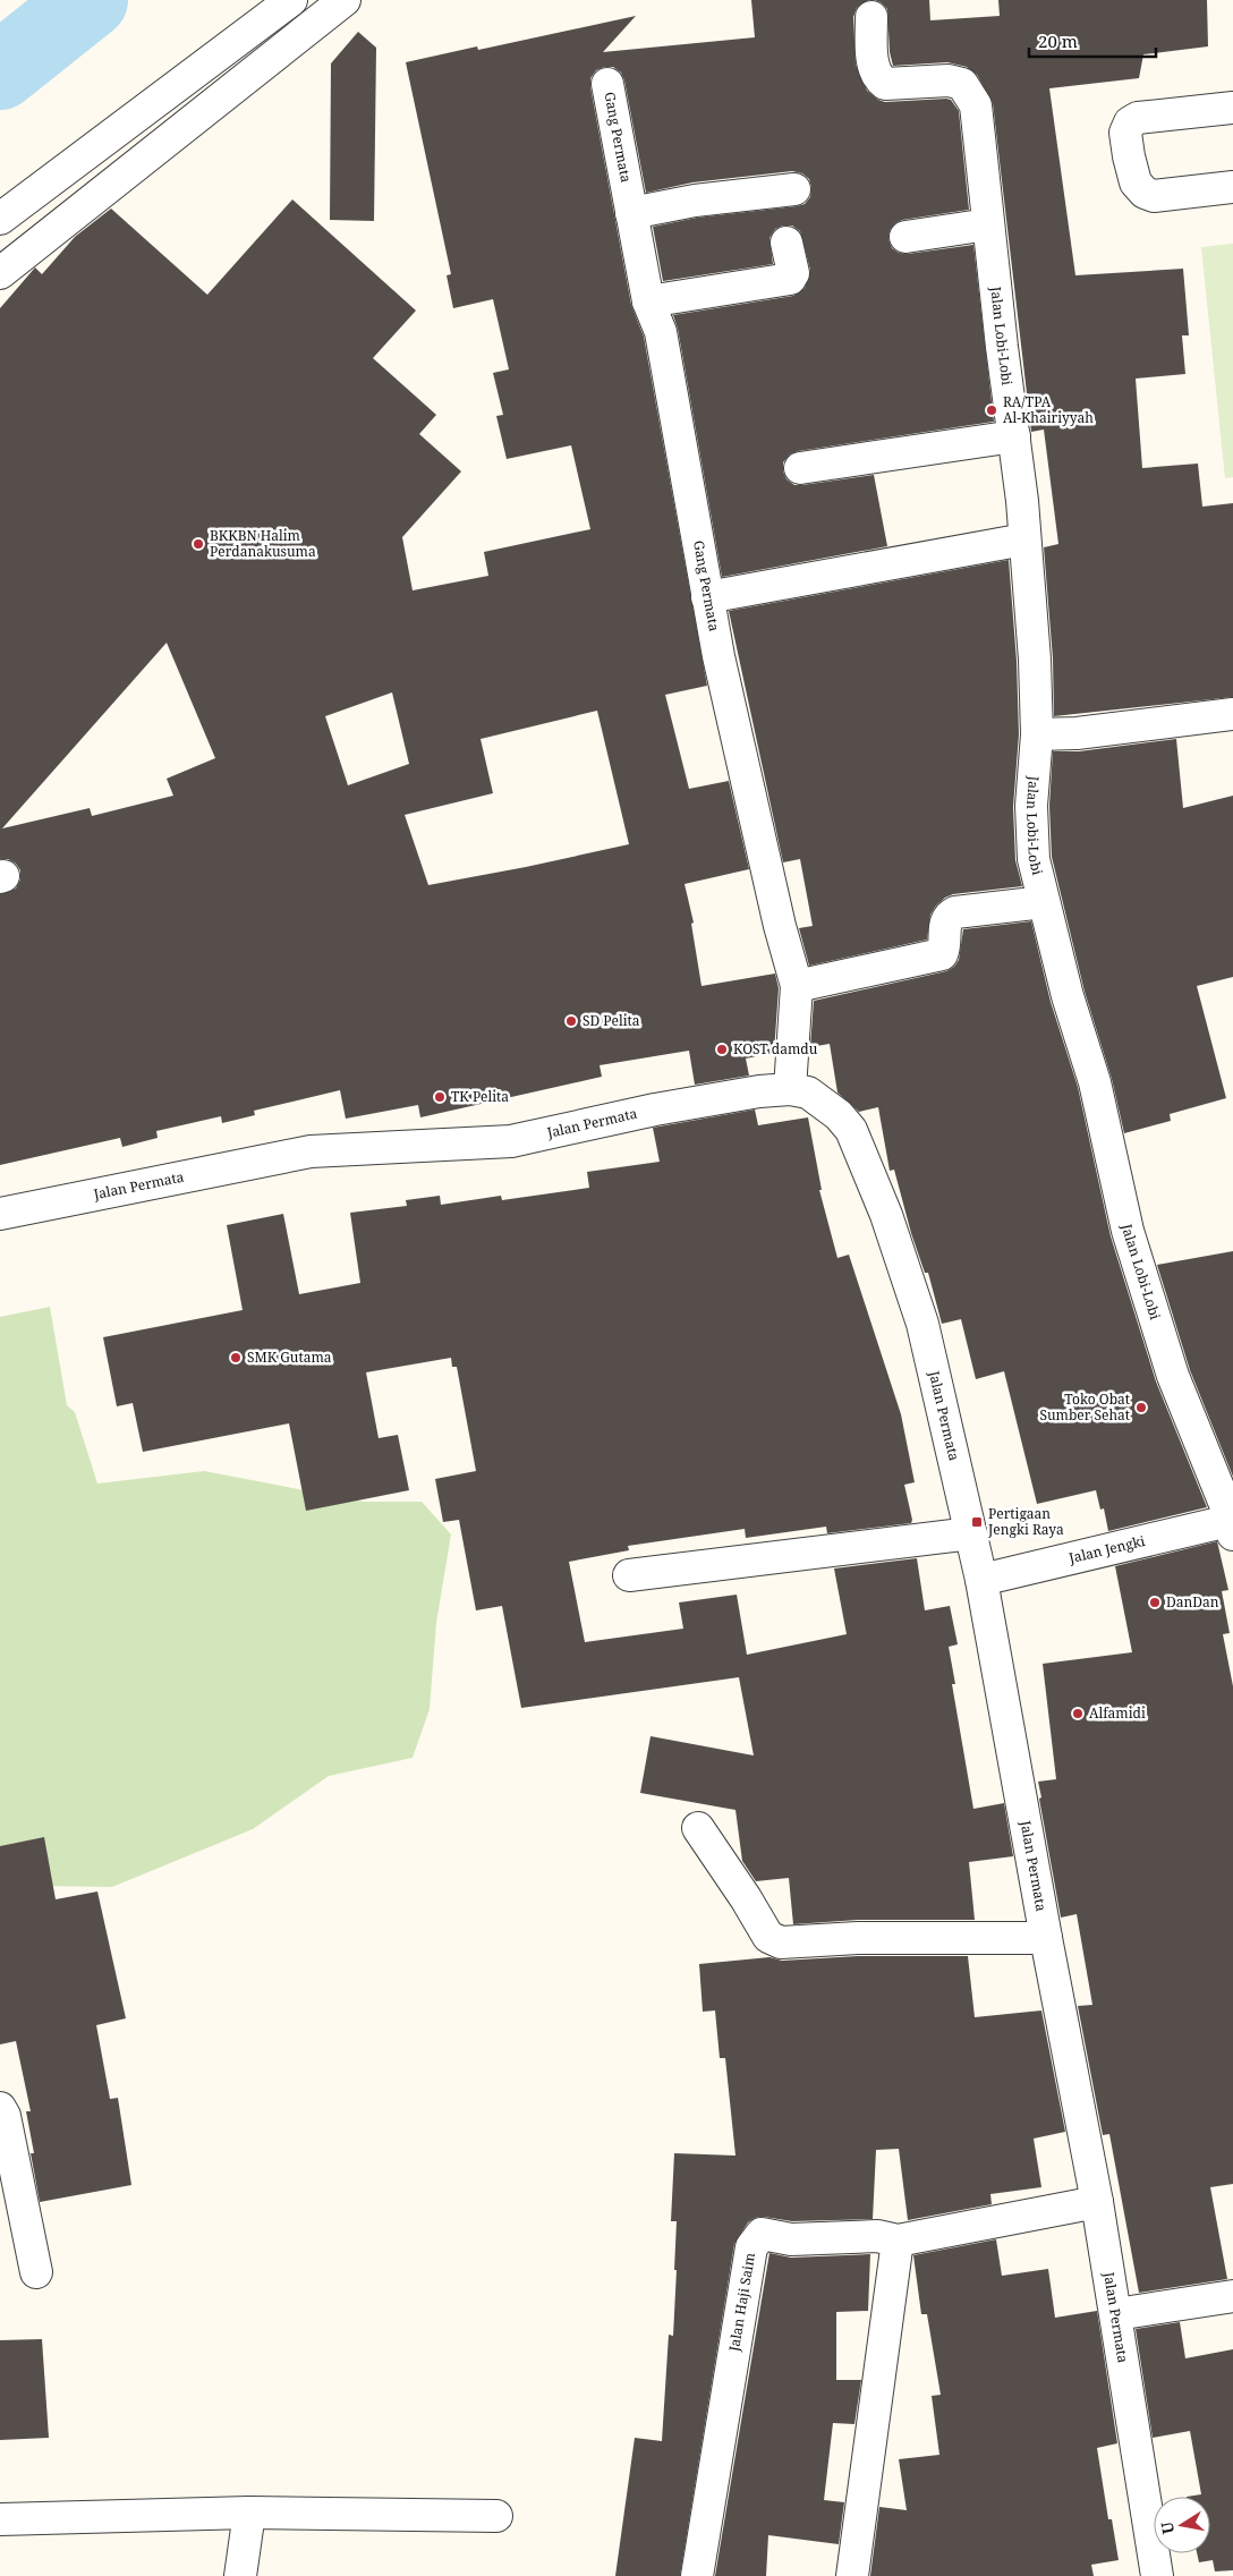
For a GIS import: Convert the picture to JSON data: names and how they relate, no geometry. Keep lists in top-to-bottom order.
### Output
{
  "streets": {
    "street": [
      "Gang Permata",
      "Jalan Lobi-Lobi",
      "Jalan Permata",
      "Jalan Jengki",
      "Jalan Haji Saim"
    ]
  },
  "crossings": [
    ["Gang Permata", "Jalan Permata"],
    ["Jalan Lobi-Lobi", "Jalan Jengki"],
    ["Jalan Permata", "Jalan Jengki"],
    ["Jalan Permata", "Jalan Haji Saim"]
  ],
  "places": {
    "other": [
      "RA/TPA Al-Khairiyyah",
      "BKKBN Halim Perdanakusuma",
      "SD Pelita",
      "KOST damdu",
      "TK Pelita",
      "SMK Gutama",
      "Toko Obat Sumber Sehat",
      "DanDan",
      "Alfamidi"
    ],
    "transit": ["Pertigaan Jengki Raya"]
  },
  "scale_bar": "20 m",
  "north": "left"
}
